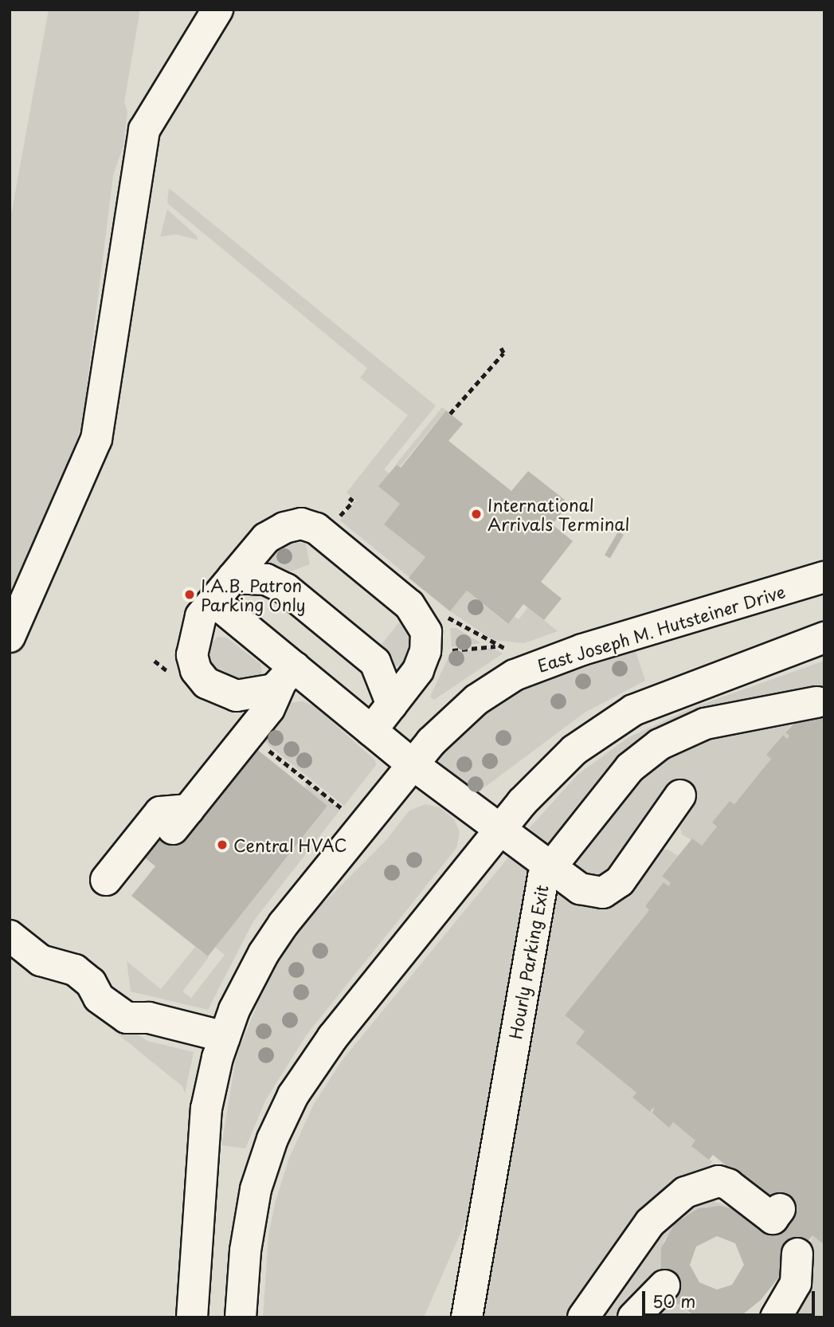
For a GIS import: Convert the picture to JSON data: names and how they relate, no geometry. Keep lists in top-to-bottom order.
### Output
{
  "streets": {
    "street": ["East Joseph M. Hutsteiner Drive", "Hourly Parking Exit"]
  },
  "places": ["International Arrivals Terminal", "I.A.B. Patron Parking Only", "Central HVAC"],
  "scale_bar": "50 m"
}
